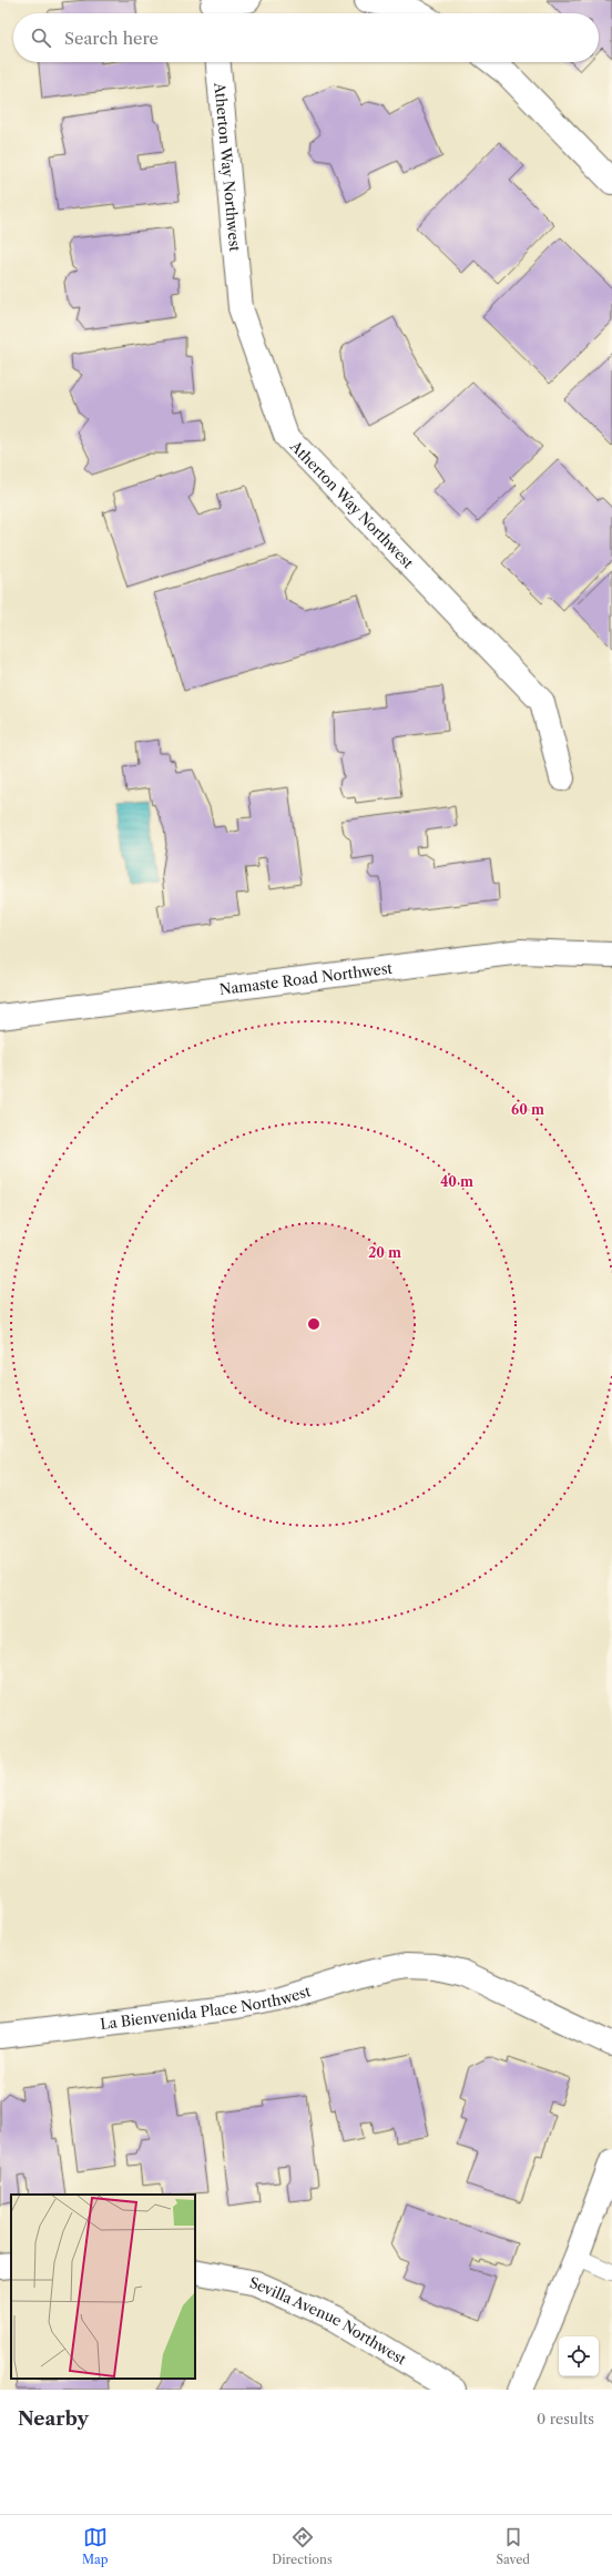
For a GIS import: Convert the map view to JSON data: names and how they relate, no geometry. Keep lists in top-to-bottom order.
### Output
{
  "streets": {
    "street": [
      "Atherton Way Northwest",
      "Namaste Road Northwest",
      "La Bienvenida Place Northwest",
      "Sevilla Avenue Northwest"
    ]
  },
  "page": {
    "search": "Search here",
    "heading": ["Nearby", "0 results"],
    "nav": ["Map", "Directions", "Saved"]
  },
  "rings": ["60 m", "40 m", "20 m"]
}
